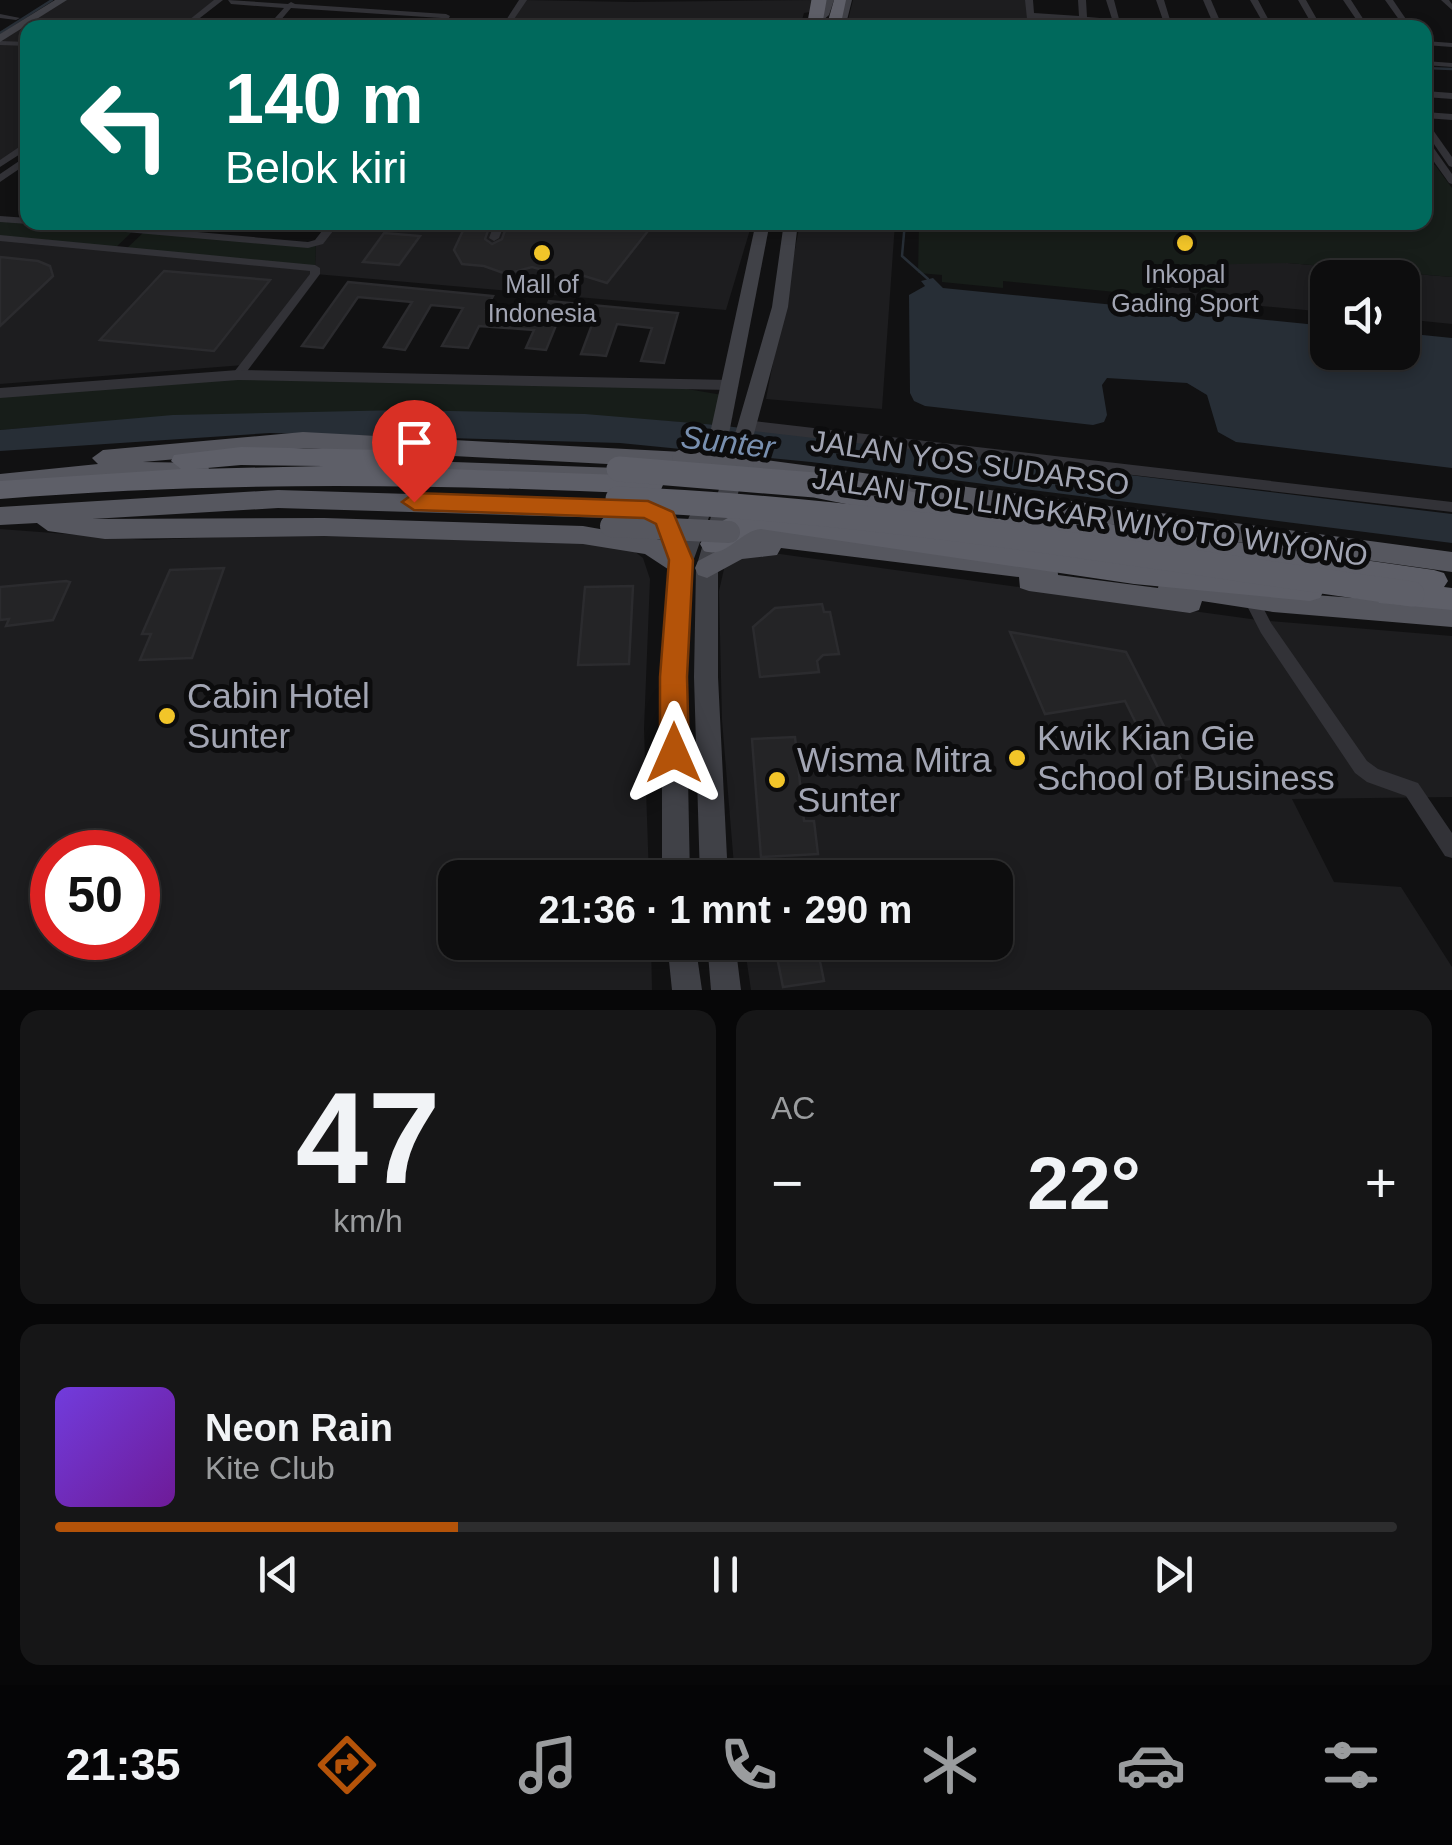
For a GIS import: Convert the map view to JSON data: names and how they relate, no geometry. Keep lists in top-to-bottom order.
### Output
{
  "streets": {
    "highway": ["JALAN YOS SUDARSO", "JALAN TOL LINGKAR WIYOTO WIYONO"]
  },
  "water": ["Sunter"],
  "places": [
    "Inkopal Gading Sport",
    "Mall of Indonesia",
    "Cabin Hotel Sunter",
    "Kwik Kian Gie School of Business",
    "Wisma Mitra Sunter"
  ],
  "page": {
    "turn": ["140 m", "Belok kiri"],
    "limit": "50",
    "trip": "21:36 · 1 mnt · 290 m",
    "tile": [
      ["47", "km/h"],
      "AC"
    ],
    "heat": ["−", "22°", "+"],
    "song": ["Neon Rain", "Kite Club"],
    "tabs": "21:35"
  }
}
